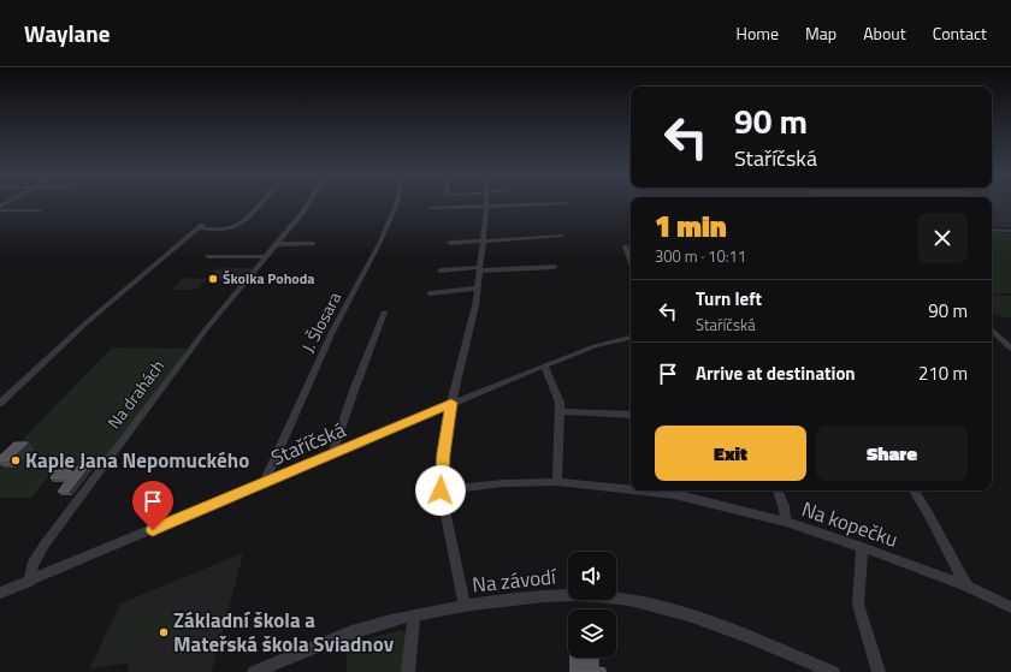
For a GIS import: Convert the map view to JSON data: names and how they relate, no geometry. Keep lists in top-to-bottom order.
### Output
{
  "streets": {
    "street": [
      "J. Šlosara",
      "Na drahách",
      "Staříčská",
      "Na kopečku",
      "Na závodí"
    ]
  },
  "crossings": [
    ["J. Šlosara", "Staříčská"],
    ["Na drahách", "Staříčská"]
  ],
  "places": ["Školka Pohoda", "Kaple Jana Nepomuckého", "Základní škola a Mateřská škola Sviadnov"],
  "page": {
    "header": "Waylane",
    "nav": [
      "Home",
      "Map",
      "About",
      "Contact"
    ],
    "turn": ["90 m", "Staříčská"],
    "heading": ["1 min", "300 m · 10:11"],
    "list": [
      {
        "name": "Turn left",
        "note": "Staříčská",
        "value": "90 m"
      },
      {
        "name": "Arrive at destination",
        "value": "210 m"
      }
    ],
    "buttons": ["Exit", "Share"]
  }
}
